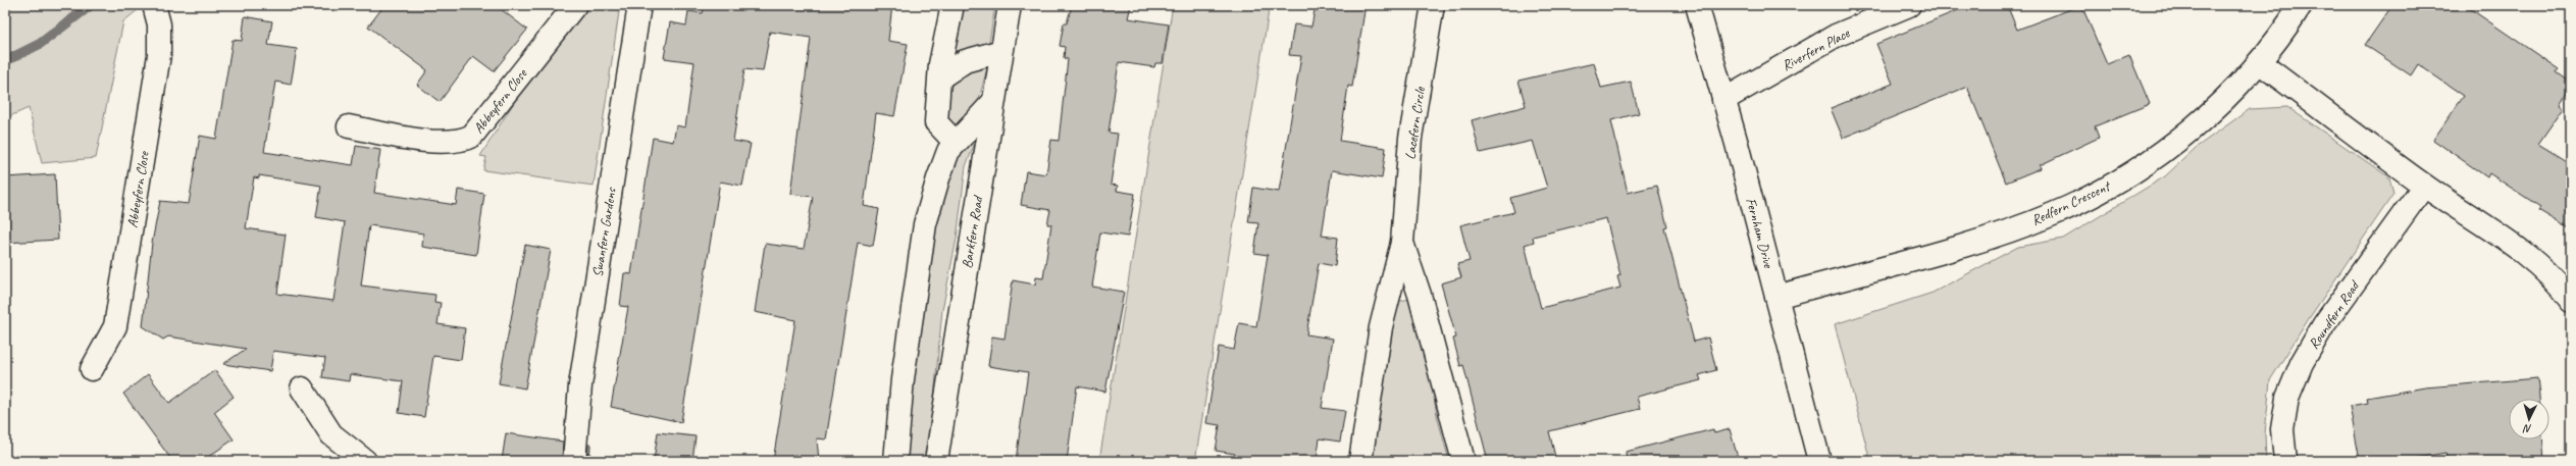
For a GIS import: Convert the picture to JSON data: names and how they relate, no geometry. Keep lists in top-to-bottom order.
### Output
{
  "streets": {
    "street": [
      "Riverfern Place",
      "Abbeyfern Close",
      "Lacefern Circle",
      "Redfern Crescent",
      "Swanfern Gardens",
      "Barkfern Road",
      "Fernham Drive",
      "Roundfern Road"
    ]
  },
  "crossings": [
    ["Riverfern Place", "Fernham Drive"],
    ["Redfern Crescent", "Fernham Drive"]
  ],
  "north": "bottom"
}
